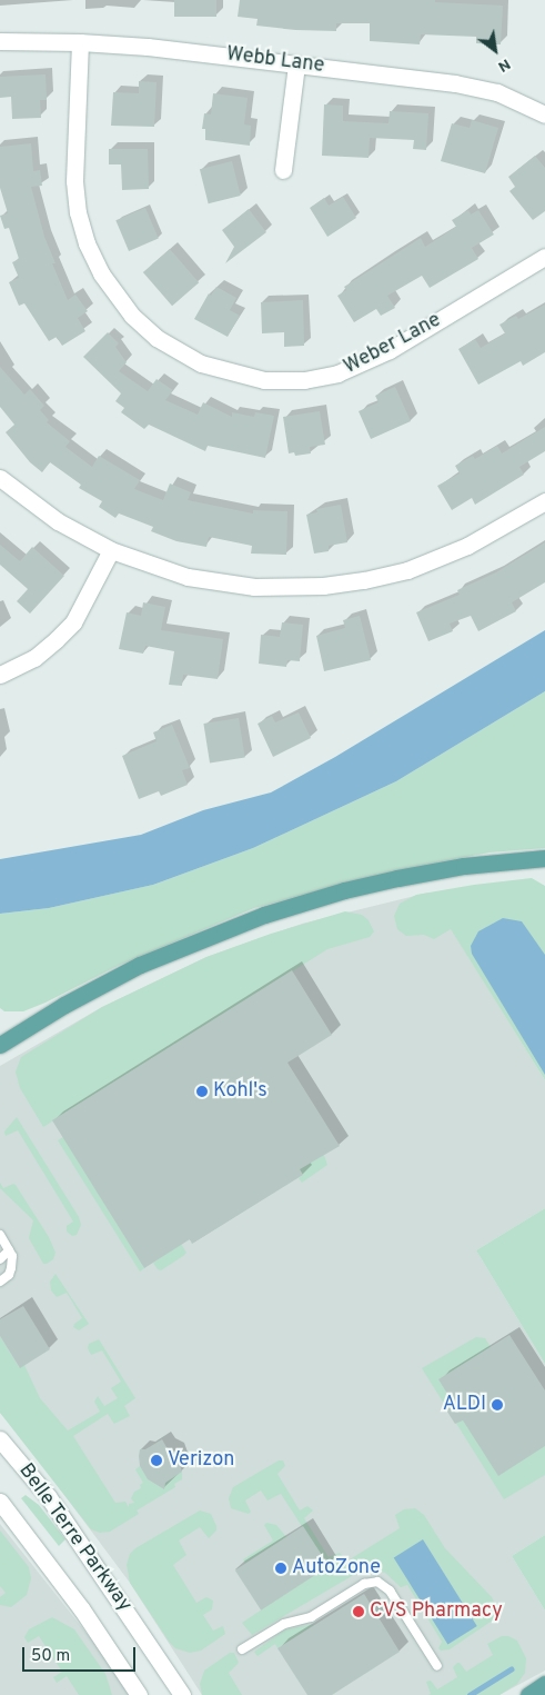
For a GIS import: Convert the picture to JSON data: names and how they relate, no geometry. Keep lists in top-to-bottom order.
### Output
{
  "streets": {
    "street": ["Webb Lane", "Weber Lane", "Belle Terre Parkway"]
  },
  "crossings": [
    ["Webb Lane", "Weber Lane"]
  ],
  "places": [
    "Kohl's",
    "ALDI",
    "Verizon",
    "AutoZone",
    "CVS Pharmacy"
  ],
  "scale_bar": "50 m",
  "north": "bottom right"
}
